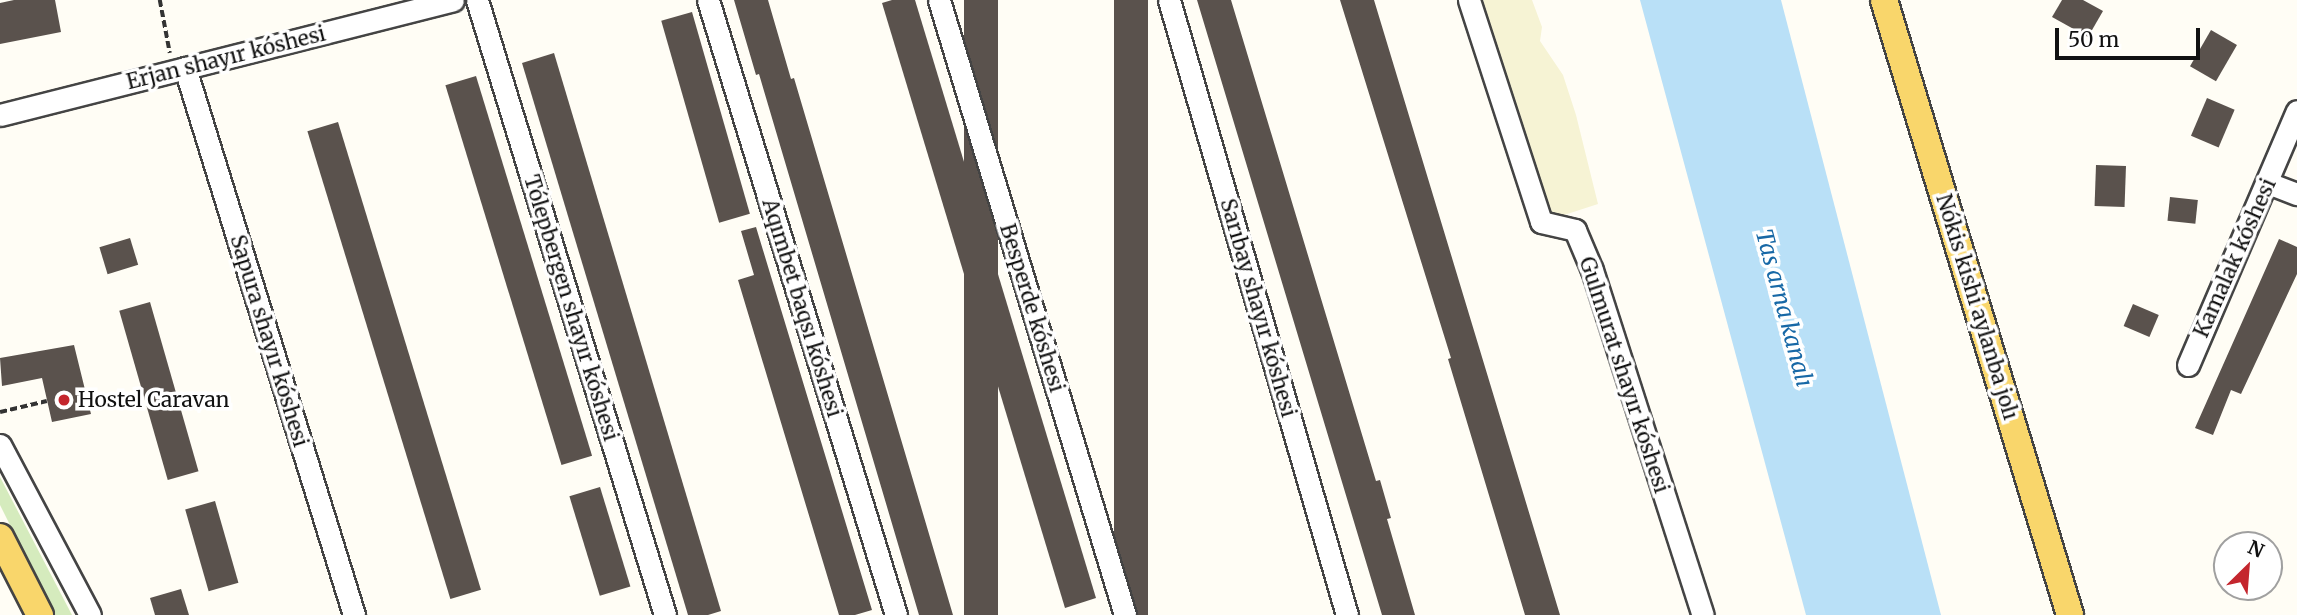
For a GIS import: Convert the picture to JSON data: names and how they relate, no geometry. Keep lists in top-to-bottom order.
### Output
{
  "streets": {
    "main road": ["Nókis kishi aylanba jolı"],
    "street": [
      "Erjan shayır kóshesi",
      "Kamalak kóshesi",
      "Tólepbergen shayır kóshesi",
      "Aqımbet baqsı kóshesi",
      "Besperde kóshesi",
      "Sarıbay shayır kóshesi",
      "Sapura shayır kóshesi",
      "Gulmurat shayır kóshesi"
    ]
  },
  "crossings": [
    ["Erjan shayır kóshesi", "Sapura shayır kóshesi"]
  ],
  "water": ["Tas arna kanalı"],
  "places": ["Hostel Caravan"],
  "scale_bar": "50 m",
  "north": "top right"
}
